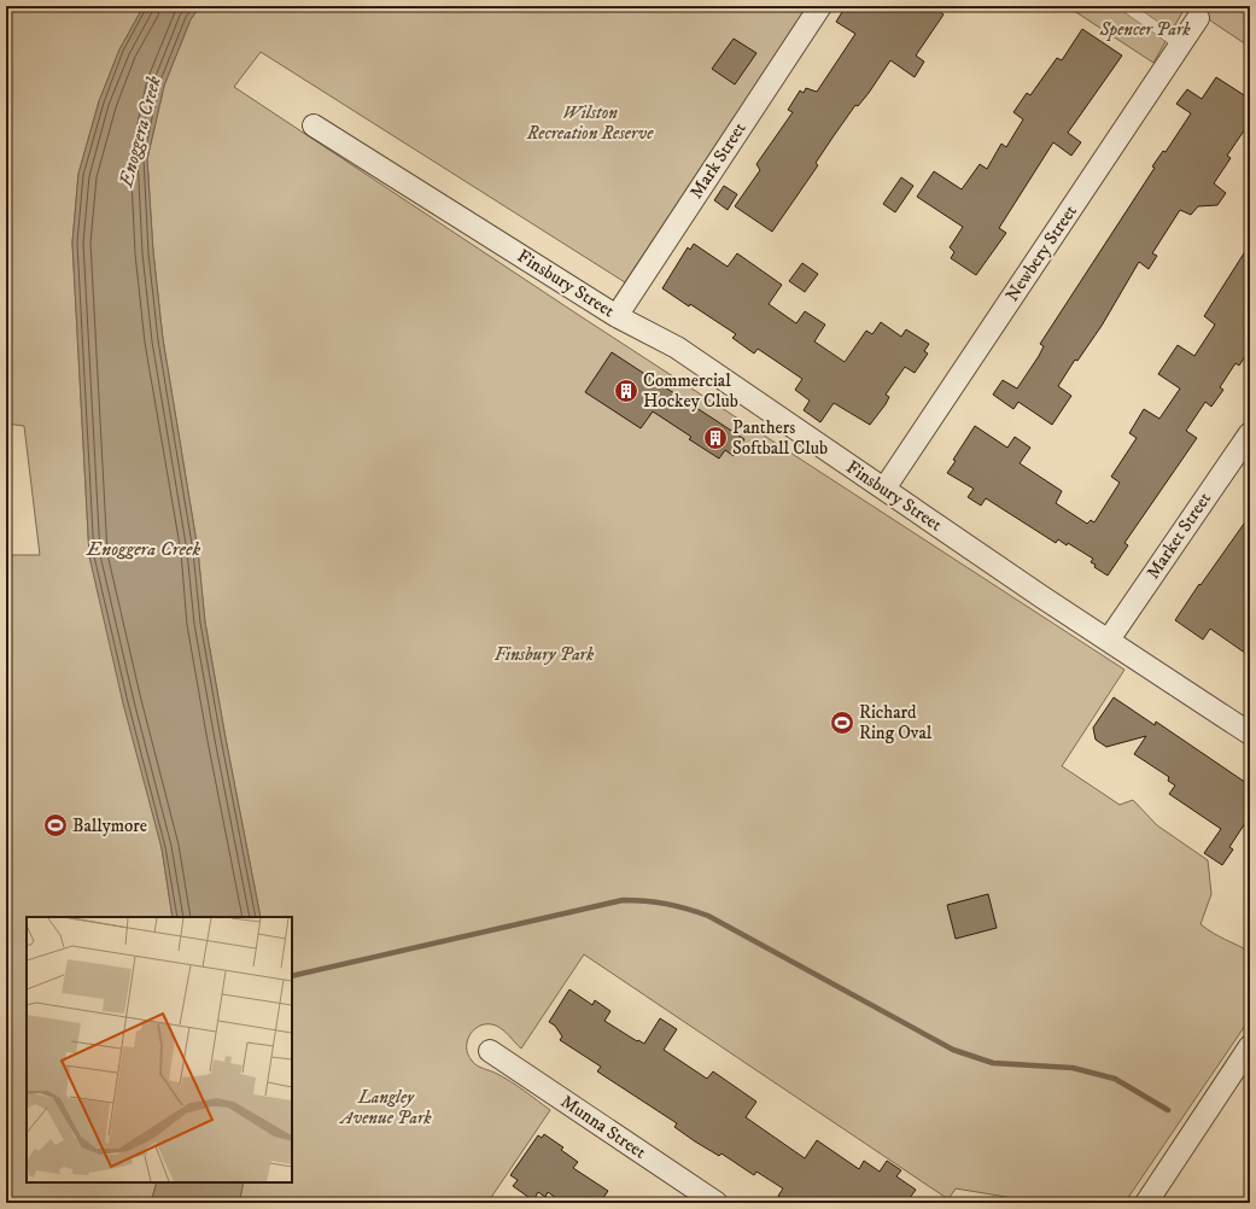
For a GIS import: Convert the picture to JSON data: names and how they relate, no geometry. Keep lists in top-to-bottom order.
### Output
{
  "streets": {
    "street": [
      "Mark Street",
      "Newbery Street",
      "Finsbury Street",
      "Market Street",
      "Munna Street"
    ]
  },
  "crossings": [
    ["Mark Street", "Finsbury Street"],
    ["Newbery Street", "Finsbury Street"],
    ["Finsbury Street", "Market Street"]
  ],
  "water": ["Enoggera Creek"],
  "parks": [
    "Spencer Park",
    "Wilston Recreation Reserve",
    "Finsbury Park",
    "Langley Avenue Park"
  ],
  "places": {
    "building": ["Commercial Hockey Club", "Panthers Softball Club"],
    "sports": ["Richard Ring Oval", "Ballymore"]
  }
}
